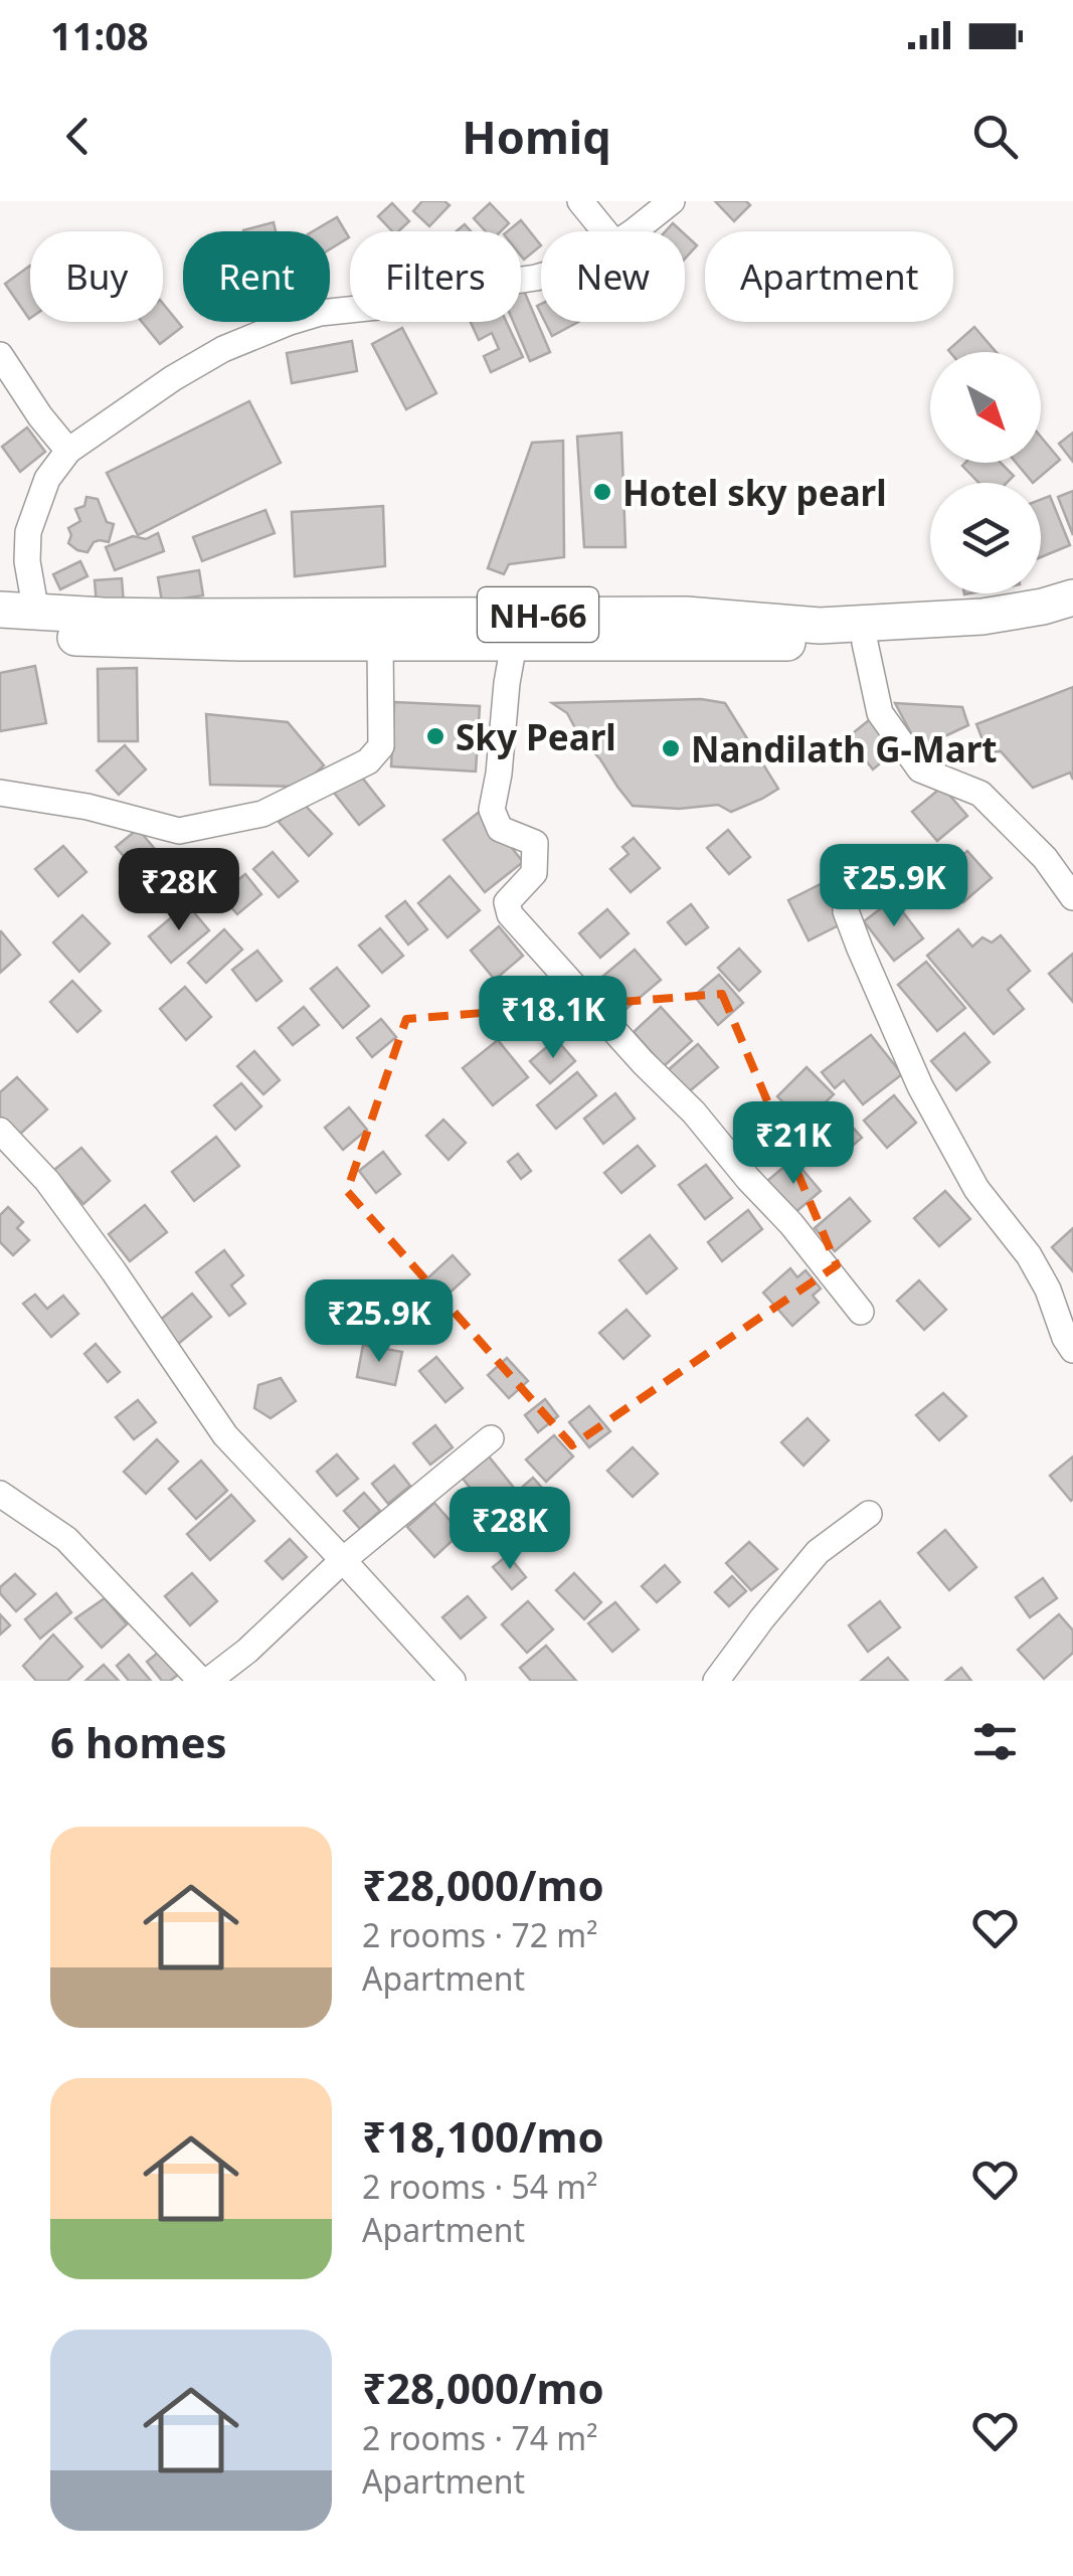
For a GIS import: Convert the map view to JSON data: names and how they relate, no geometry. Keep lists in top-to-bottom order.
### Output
{
  "streets": {
    "highway": ["NH-66"]
  },
  "places": ["Hotel sky pearl", "Sky Pearl", "Nandilath G-Mart"],
  "north": "bottom right",
  "page": {
    "status": "11:08",
    "header": "Homiq",
    "chip": [
      "Buy",
      "Rent",
      "Filters",
      "New",
      "Apartment"
    ],
    "price": [
      "₹25.9K",
      "₹28K",
      "₹18.1K",
      "₹21K",
      "₹25.9K",
      "₹28K"
    ],
    "heading": "6 homes",
    "list": [
      {
        "name": "₹28,000/mo",
        "note": "2 rooms · 72 m² · Apartment"
      },
      {
        "name": "₹18,100/mo",
        "note": "2 rooms · 54 m² · Apartment"
      },
      {
        "name": "₹28,000/mo",
        "note": "2 rooms · 74 m² · Apartment"
      }
    ]
  }
}
